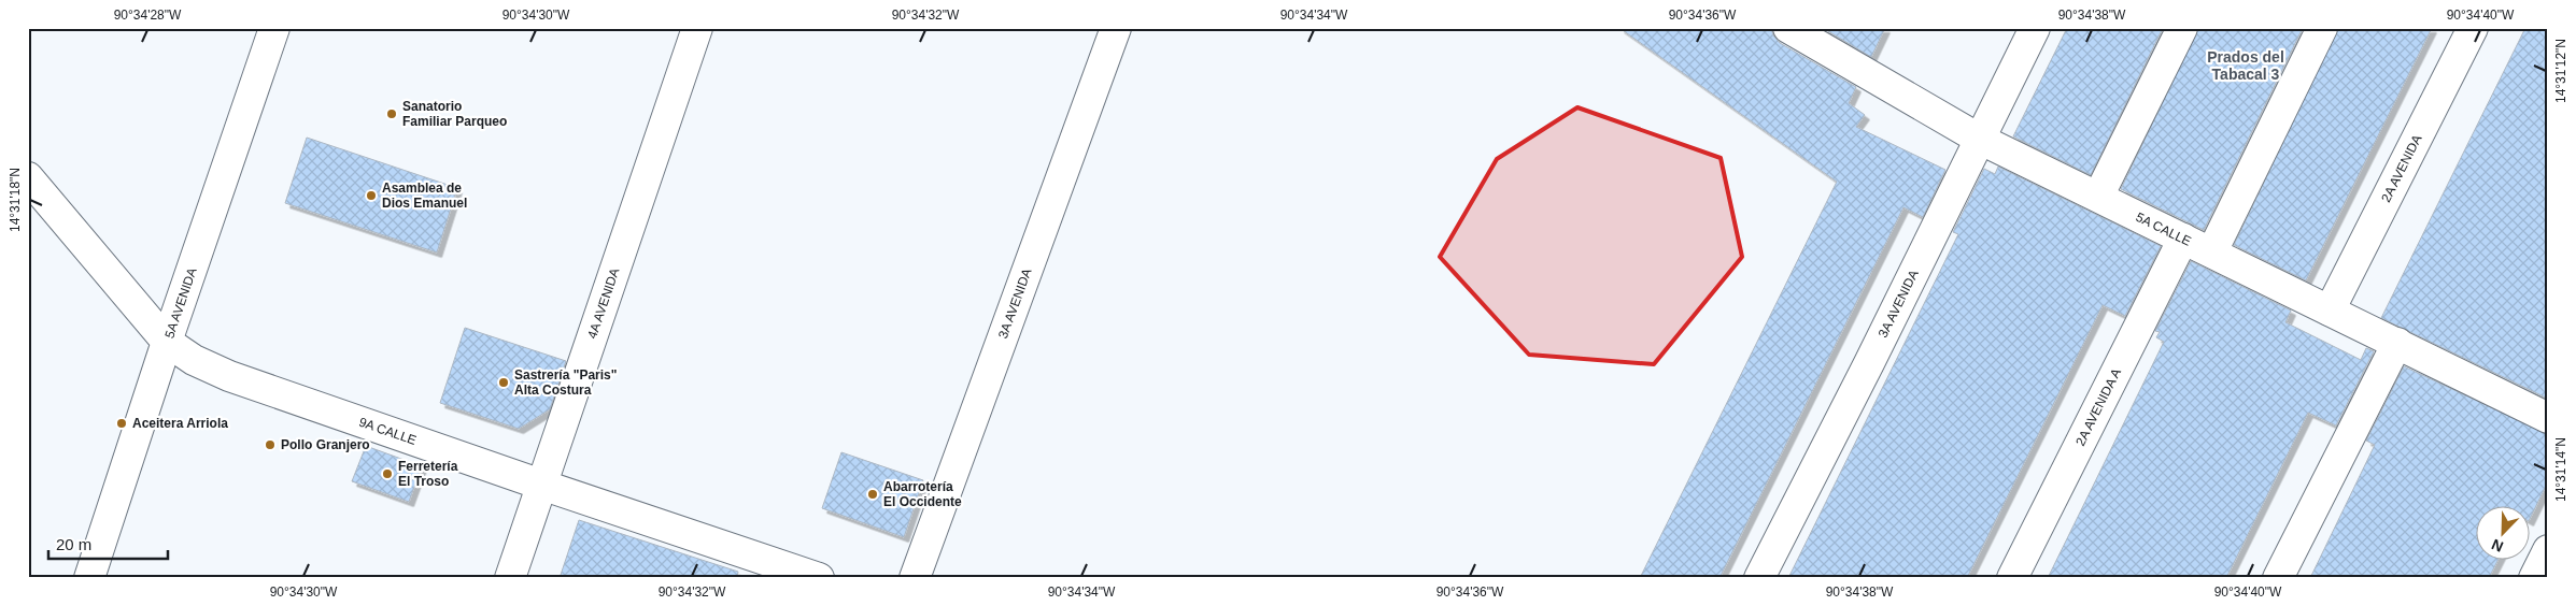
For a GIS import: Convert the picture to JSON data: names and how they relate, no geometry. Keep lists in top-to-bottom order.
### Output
{
  "streets": {
    "street": [
      "2A AVENIDA",
      "5A CALLE",
      "5A AVENIDA",
      "4A AVENIDA",
      "3A AVENIDA",
      "2A AVENIDA A",
      "9A CALLE"
    ]
  },
  "crossings": [
    ["2A AVENIDA", "5A CALLE"],
    ["5A CALLE", "3A AVENIDA"],
    ["5A CALLE", "2A AVENIDA A"],
    ["5A AVENIDA", "9A CALLE"],
    ["4A AVENIDA", "9A CALLE"]
  ],
  "districts": ["Prados del Tabacal 3"],
  "places": [
    "Sanatorio Familiar Parqueo",
    "Asamblea de Dios Emanuel",
    "Sastrería \"Paris\" Alta Costura",
    "Aceitera Arriola",
    "Pollo Granjero",
    "Ferretería El Troso",
    "Abarrotería El Occidente"
  ],
  "scale_bar": "20 m",
  "north": "bottom left",
  "coordinates": [
    "90°34'28\"W",
    "90°34'30\"W",
    "90°34'32\"W",
    "90°34'34\"W",
    "90°34'36\"W",
    "90°34'38\"W",
    "90°34'40\"W",
    "14°31'12\"N",
    "14°31'18\"N",
    "14°31'14\"N"
  ]
}
